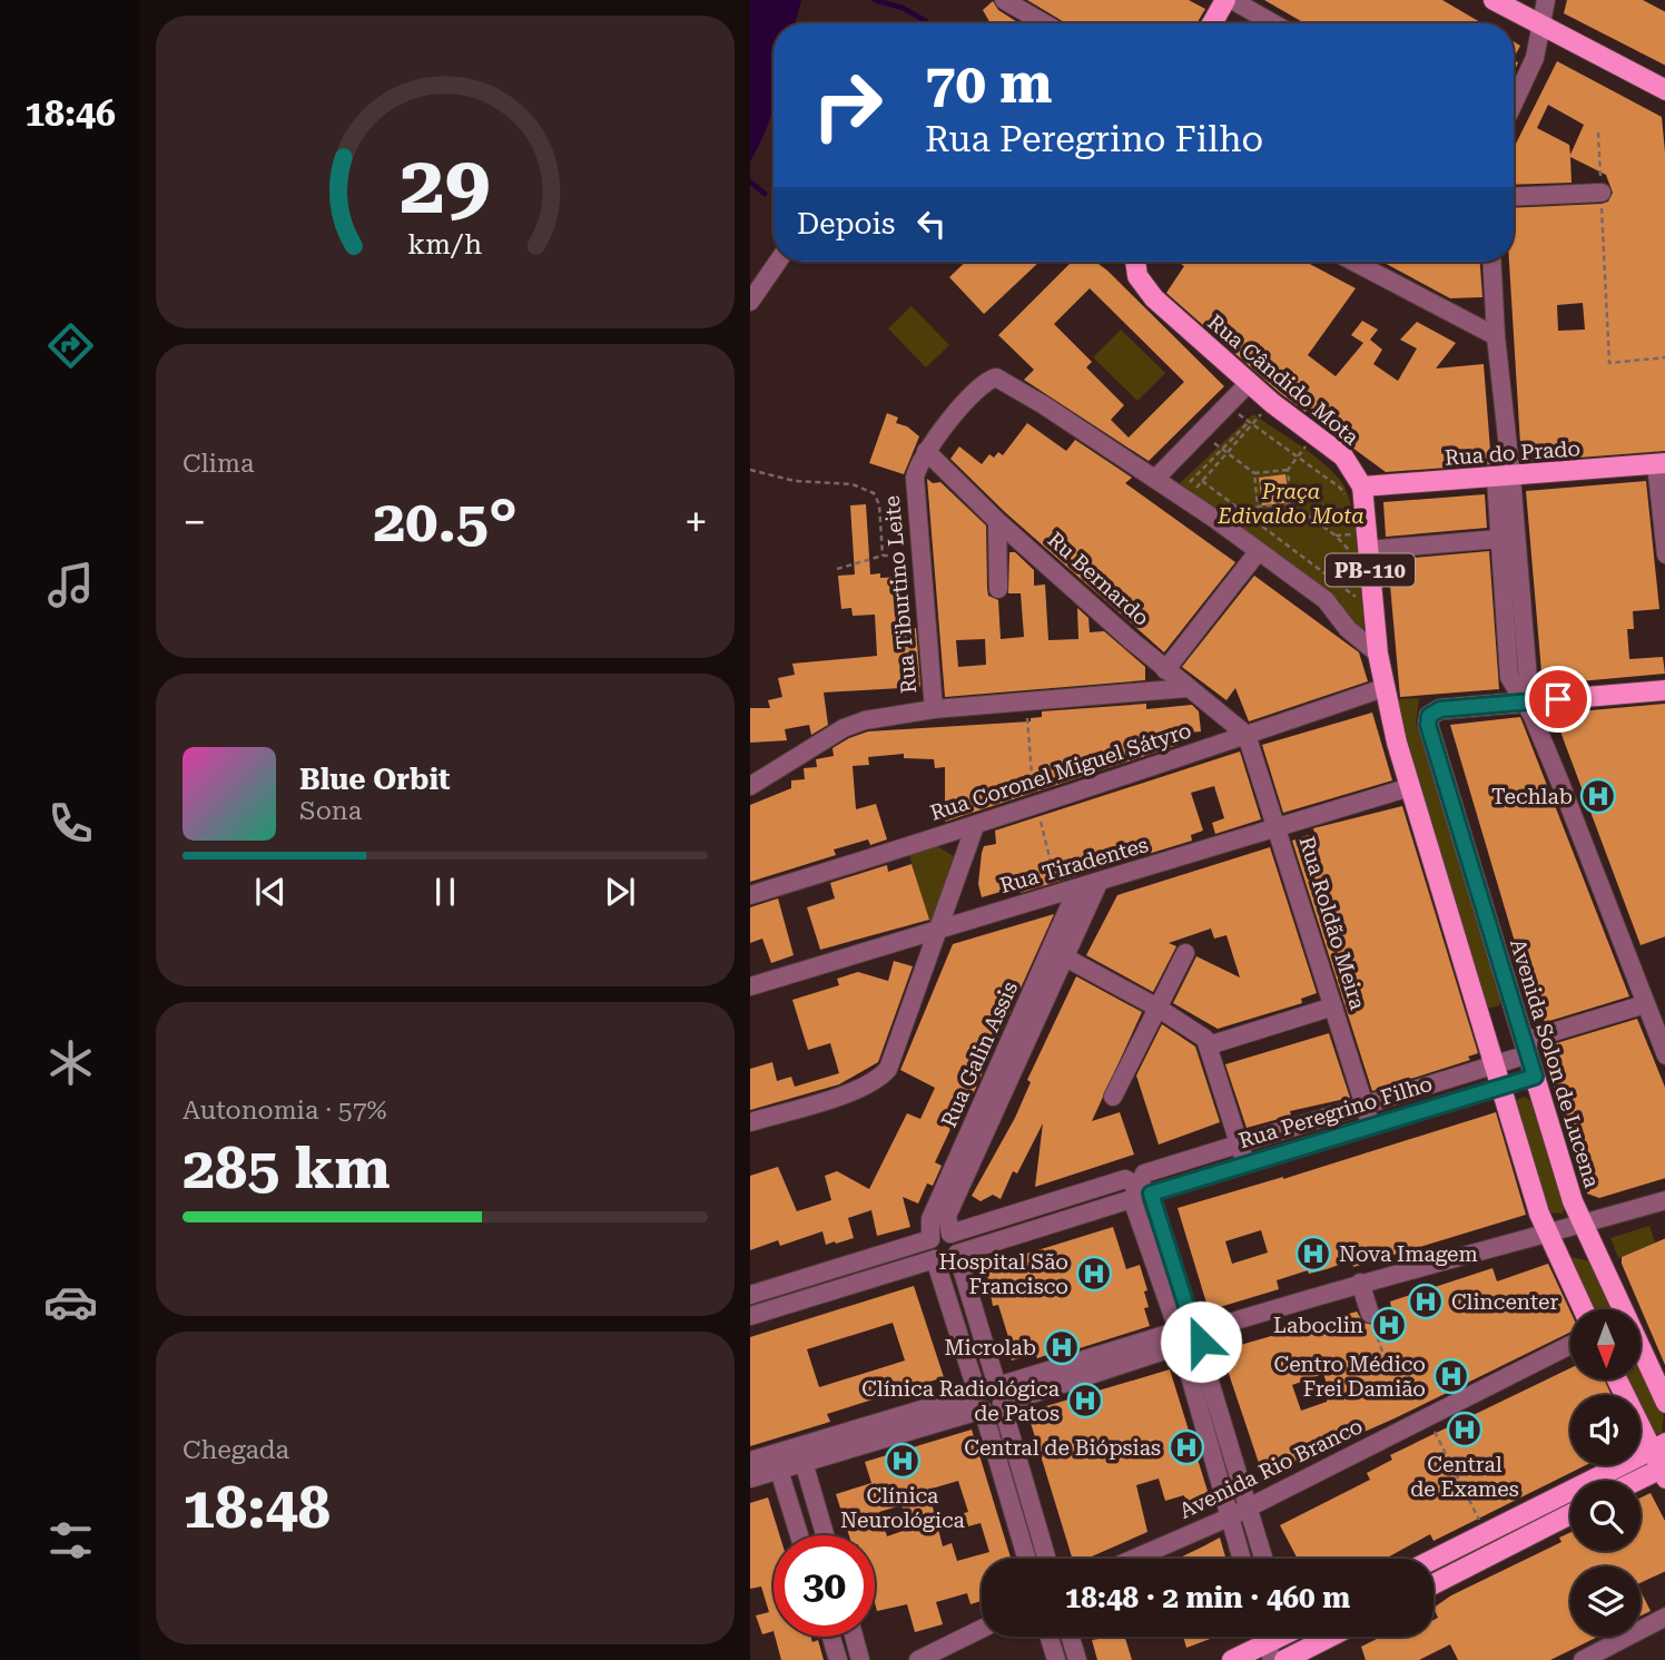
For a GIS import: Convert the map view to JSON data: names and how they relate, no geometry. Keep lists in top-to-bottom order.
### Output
{
  "streets": {
    "main road": [
      "Rua Cândido Mota",
      "Rua do Prado",
      "PB-110",
      "Avenida Solon de Lucena"
    ],
    "street": [
      "Ru Bernardo",
      "Rua Tiburtino Leite",
      "Rua Coronel Miguel Sátyro",
      "Rua Tiradentes",
      "Rua Roldão Meira",
      "Rua Galin Assis",
      "Rua Peregrino Filho",
      "Avenida Rio Branco"
    ]
  },
  "crossings": [
    ["Rua Cândido Mota", "Rua do Prado"],
    ["Rua Cândido Mota", "PB-110"],
    ["PB-110", "Rua Coronel Miguel Sátyro"],
    ["PB-110", "Rua Tiradentes"],
    ["PB-110", "Rua Peregrino Filho"],
    ["Ru Bernardo", "Rua Tiburtino Leite"],
    ["Ru Bernardo", "Rua Coronel Miguel Sátyro"],
    ["Ru Bernardo", "Rua Roldão Meira"],
    ["Rua Coronel Miguel Sátyro", "Rua Roldão Meira"],
    ["Rua Tiradentes", "Rua Roldão Meira"],
    ["Rua Tiradentes", "Rua Galin Assis"],
    ["Rua Roldão Meira", "Rua Peregrino Filho"],
    ["Rua Galin Assis", "Rua Peregrino Filho"],
    ["Avenida Solon de Lucena", "Rua Peregrino Filho"]
  ],
  "parks": ["Praça Edivaldo Mota"],
  "places": {
    "hospital": [
      "Techlab",
      "Nova Imagem",
      "Hospital São Francisco",
      "Clincenter",
      "Laboclin",
      "Microlab",
      "Centro Médico Frei Damião",
      "Clínica Radiológica de Patos",
      "Central de Exames",
      "Central de Biópsias",
      "Clínica Neurológica"
    ]
  },
  "north": "bottom",
  "page": {
    "tabs": "18:46",
    "turn": ["70 m", "Rua Peregrino Filho"],
    "then": "Depois",
    "tile": [
      "Clima",
      ["Autonomia · 57%", "285 km"],
      ["Chegada", "18:48"]
    ],
    "heat": ["−", "20.5°", "+"],
    "song": ["Blue Orbit", "Sona"],
    "limit": "30",
    "trip": "18:48 · 2 min · 460 m",
    "gauge": ["29", "km/h"]
  }
}
